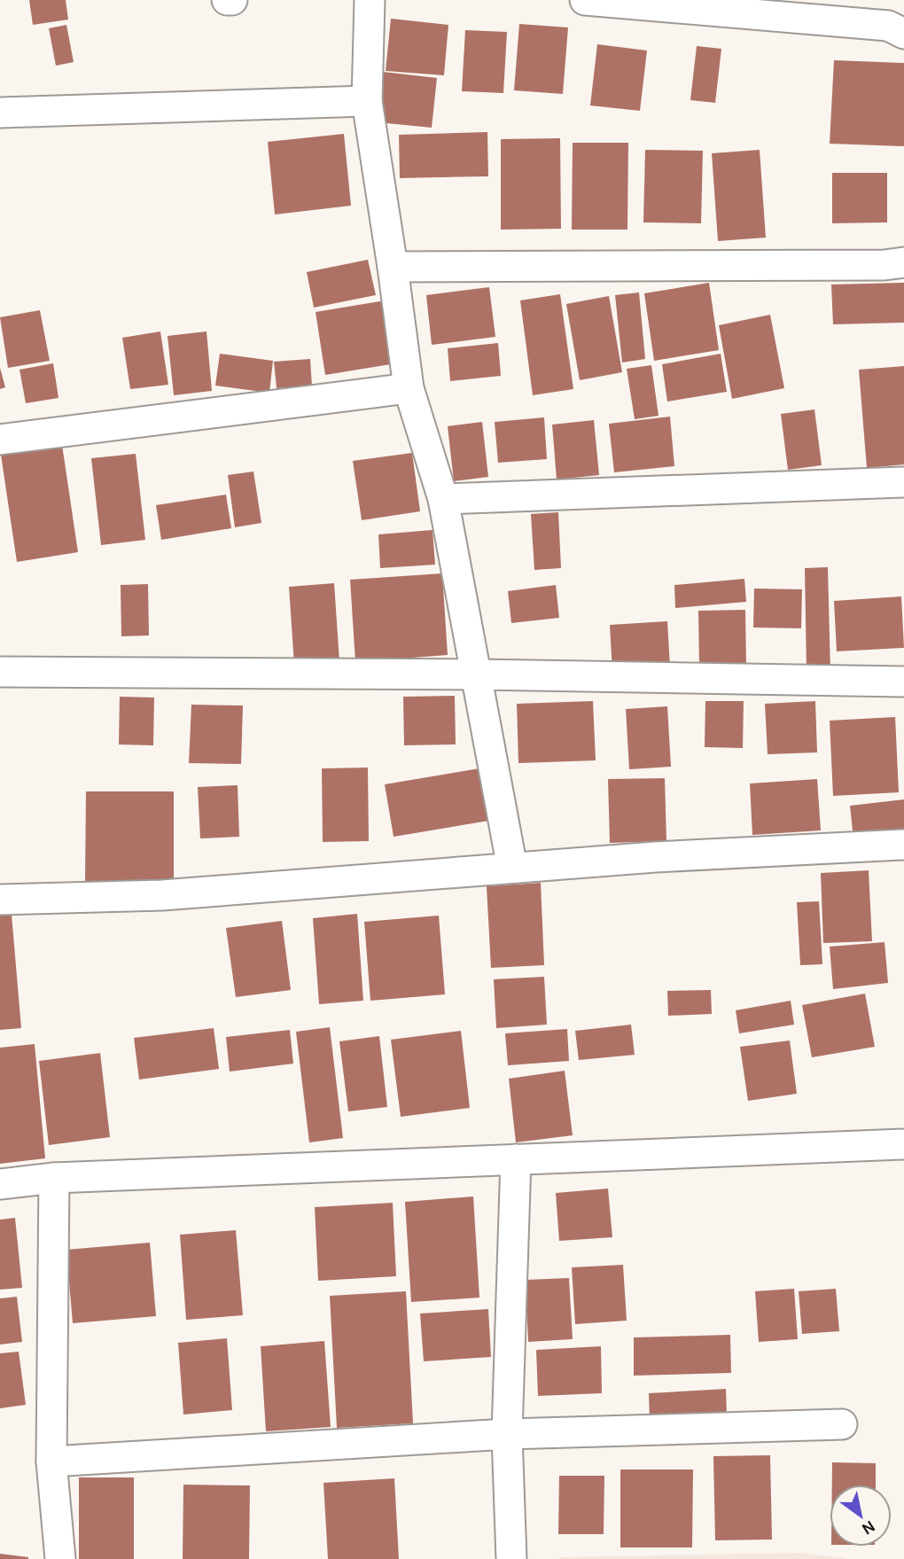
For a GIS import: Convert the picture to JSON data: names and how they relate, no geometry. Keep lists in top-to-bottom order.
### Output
{
  "north": "bottom right"
}
